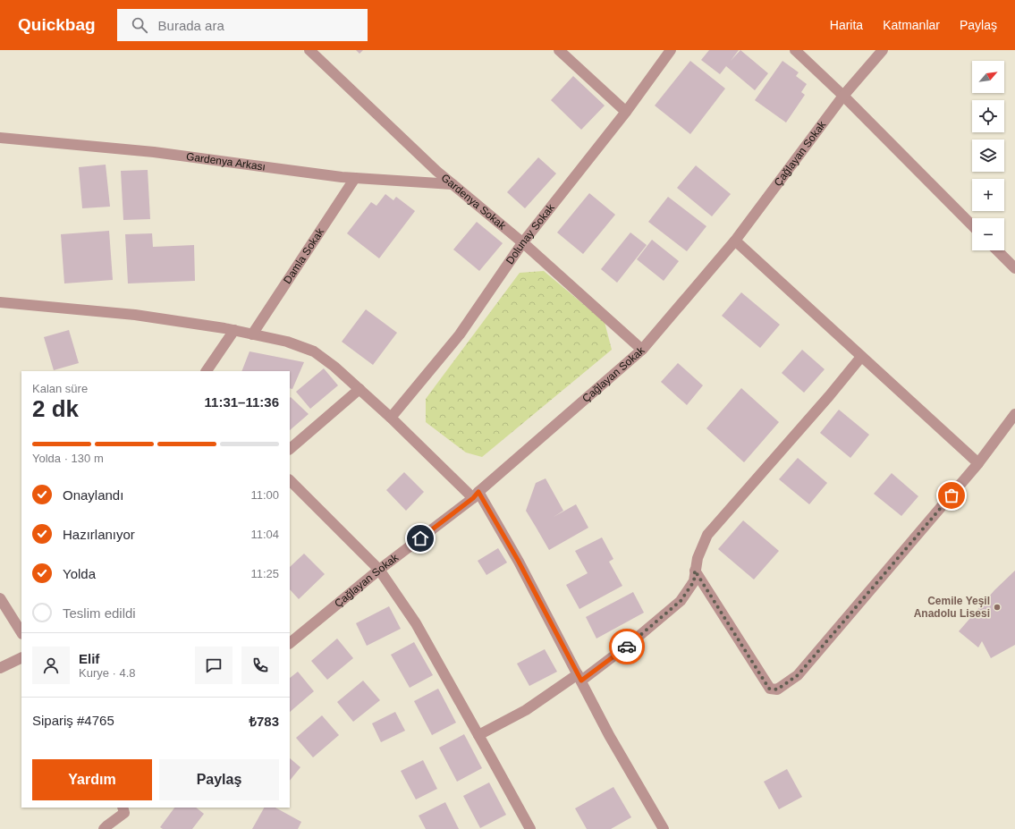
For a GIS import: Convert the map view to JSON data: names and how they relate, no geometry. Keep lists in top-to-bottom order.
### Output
{
  "streets": {
    "street": [
      "Çağlayan Sokak",
      "Gardenya Arkası",
      "Gardenya Sokak",
      "Dolunay Sokak",
      "Damla Sokak"
    ]
  },
  "crossings": [
    ["Çağlayan Sokak", "Gardenya Sokak"],
    ["Gardenya Arkası", "Gardenya Sokak"],
    ["Gardenya Arkası", "Damla Sokak"],
    ["Gardenya Sokak", "Dolunay Sokak"]
  ],
  "places": ["Cemile Yeşil Anadolu Lisesi"],
  "north": "top right",
  "page": {
    "header": "Quickbag",
    "search": "Burada ara",
    "nav": ["Harita", "Katmanlar", "Paylaş"],
    "map_buttons": ["+", "−"],
    "heading": ["2 dk", "Kalan süre", "11:31–11:36"],
    "panel": [
      "Elif",
      "Kurye · 4.8",
      "Sipariş #4765",
      "₺783"
    ],
    "bar": "Yolda · 130 m",
    "list": [
      ["Onaylandı", "11:00"],
      ["Hazırlanıyor", "11:04"],
      ["Yolda", "11:25"],
      "Teslim edildi"
    ],
    "buttons": ["Yardım", "Paylaş"]
  }
}
